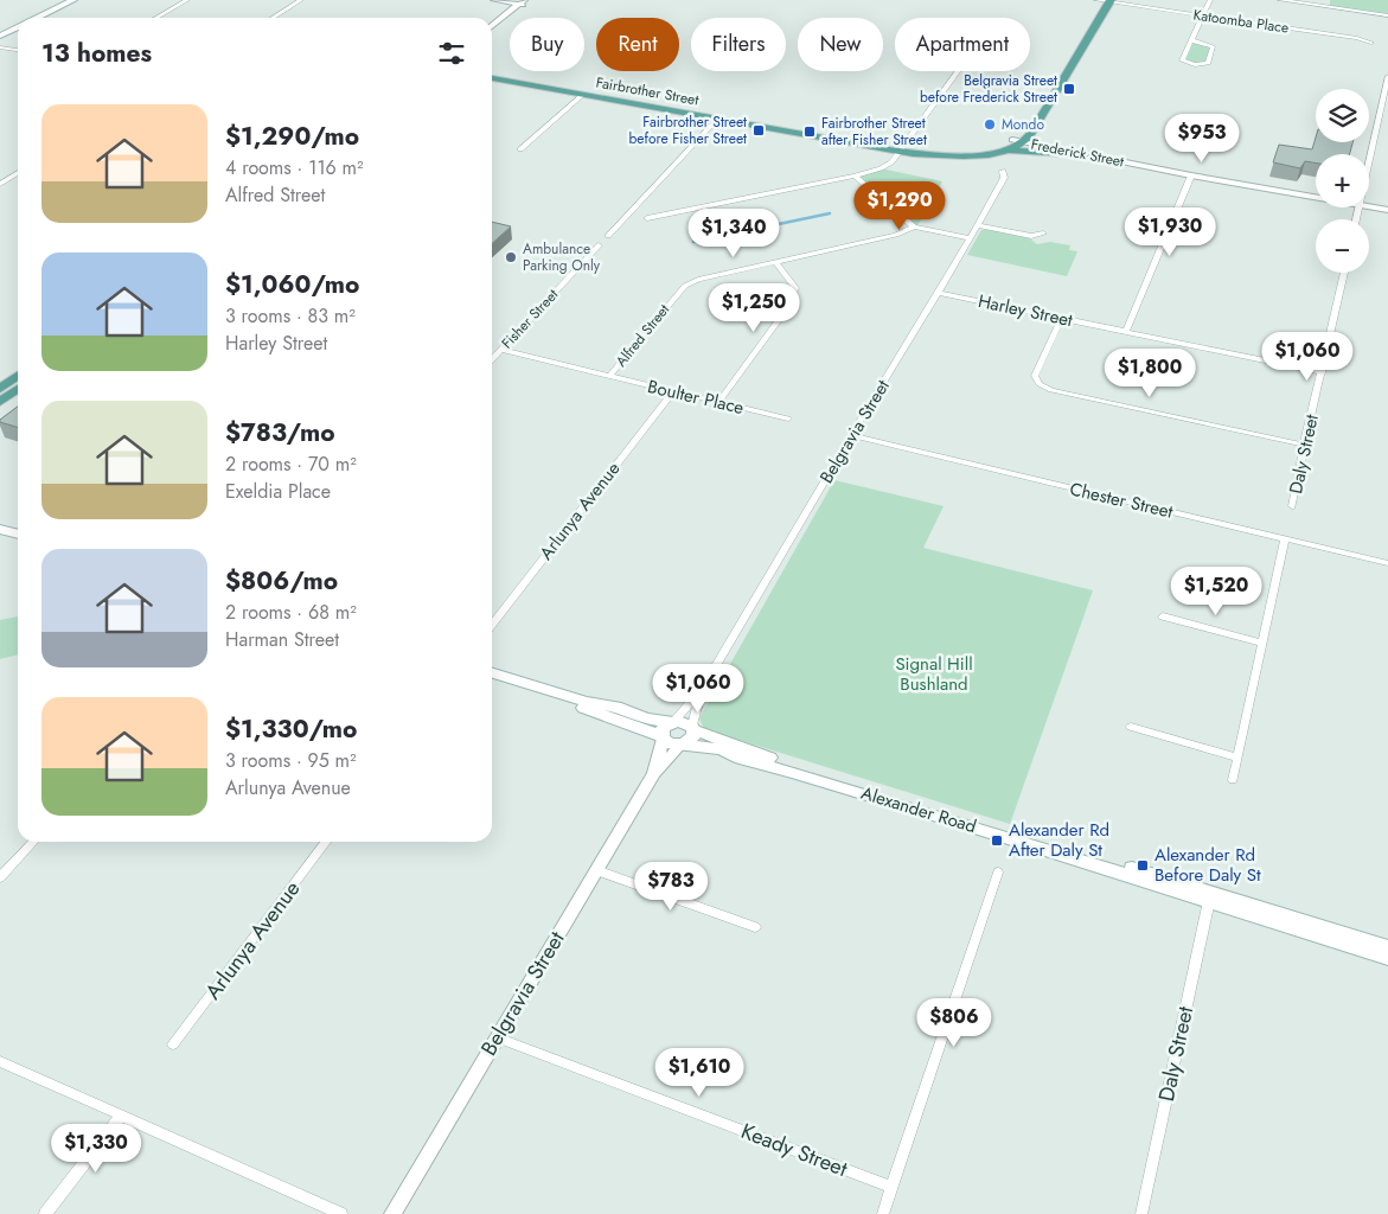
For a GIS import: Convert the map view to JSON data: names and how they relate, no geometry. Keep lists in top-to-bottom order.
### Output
{
  "streets": {
    "main road": ["Fairbrother Street", "Alexander Road"],
    "street": [
      "Katoomba Place",
      "Frederick Street",
      "Harley Street",
      "Fisher Street",
      "Alfred Street",
      "Boulter Place",
      "Belgravia Street",
      "Daly Street",
      "Chester Street",
      "Arlunya Avenue",
      "Keady Street"
    ]
  },
  "crossings": [
    ["Fairbrother Street", "Frederick Street"],
    ["Harley Street", "Belgravia Street"],
    ["Harley Street", "Daly Street"],
    ["Fisher Street", "Boulter Place"],
    ["Alfred Street", "Boulter Place"],
    ["Boulter Place", "Arlunya Avenue"],
    ["Belgravia Street", "Chester Street"],
    ["Belgravia Street", "Alexander Road"],
    ["Belgravia Street", "Keady Street"],
    ["Daly Street", "Alexander Road"]
  ],
  "parks": ["Signal Hill Bushland"],
  "places": {
    "transit": [
      "Belgravia Street before Frederick Street",
      "Fairbrother Street before Fisher Street",
      "Fairbrother Street after Fisher Street",
      "Alexander Rd After Daly St",
      "Alexander Rd Before Daly St"
    ],
    "other": ["Mondo", "Ambulance Parking Only"]
  },
  "page": {
    "chip": [
      "Buy",
      "Rent",
      "Filters",
      "New",
      "Apartment"
    ],
    "heading": "13 homes",
    "map_buttons": ["+", "−"],
    "list": [
      {
        "name": "$1,290/mo",
        "note": "4 rooms · 116 m² · Alfred Street"
      },
      {
        "name": "$1,060/mo",
        "note": "3 rooms · 83 m² · Harley Street"
      },
      {
        "name": "$783/mo",
        "note": "2 rooms · 70 m² · Exeldia Place"
      },
      {
        "name": "$806/mo",
        "note": "2 rooms · 68 m² · Harman Street"
      },
      {
        "name": "$1,330/mo",
        "note": "3 rooms · 95 m² · Arlunya Avenue"
      }
    ],
    "price": [
      "$953",
      "$1,290",
      "$1,930",
      "$1,340",
      "$1,250",
      "$1,060",
      "$1,800",
      "$1,520",
      "$1,060",
      "$783",
      "$806",
      "$1,610",
      "$1,330"
    ]
  }
}
